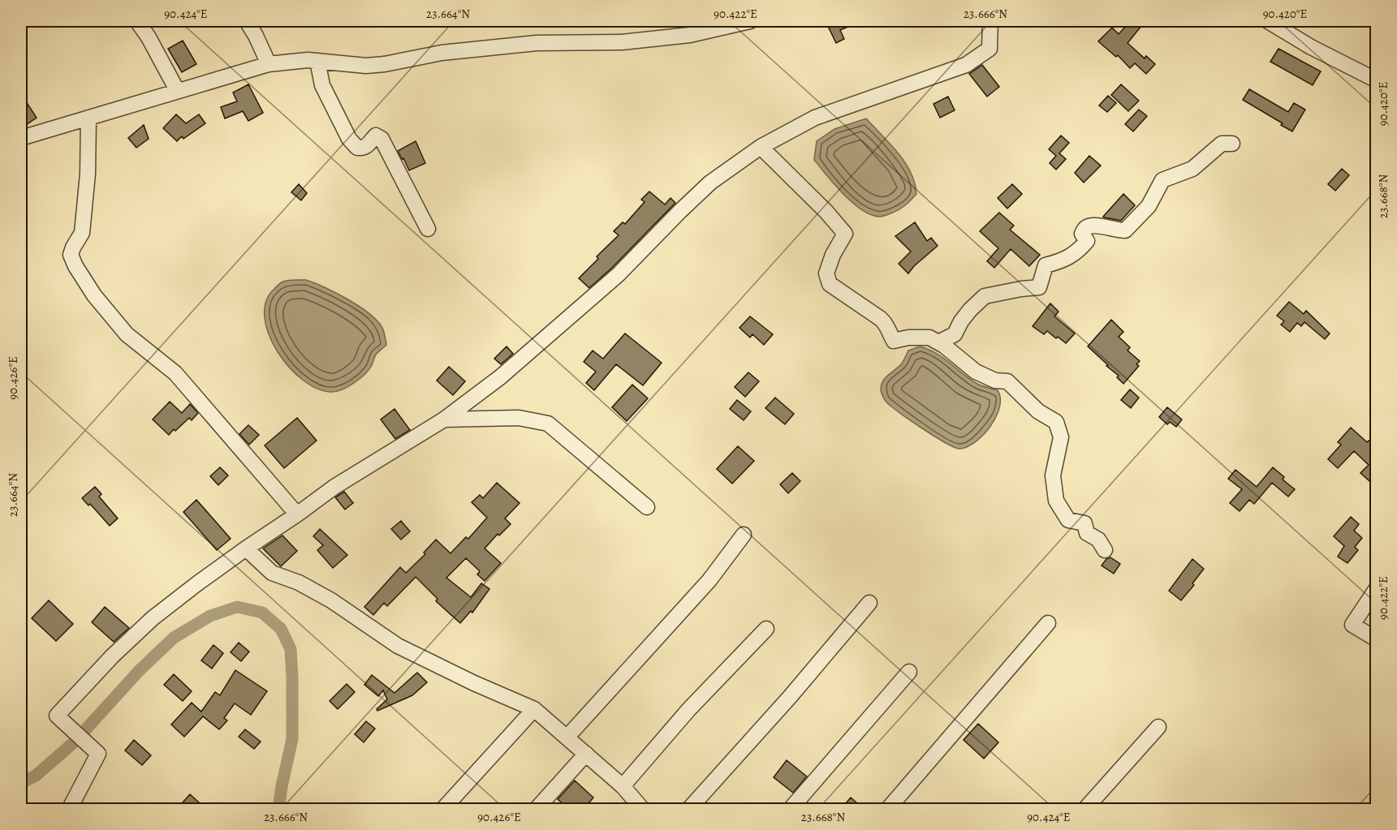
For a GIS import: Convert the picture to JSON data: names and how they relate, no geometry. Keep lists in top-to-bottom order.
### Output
{
  "coordinates": [
    "90.424°E",
    "23.664°N",
    "90.422°E",
    "23.666°N",
    "90.420°E",
    "23.668°N",
    "90.426°E"
  ]
}
